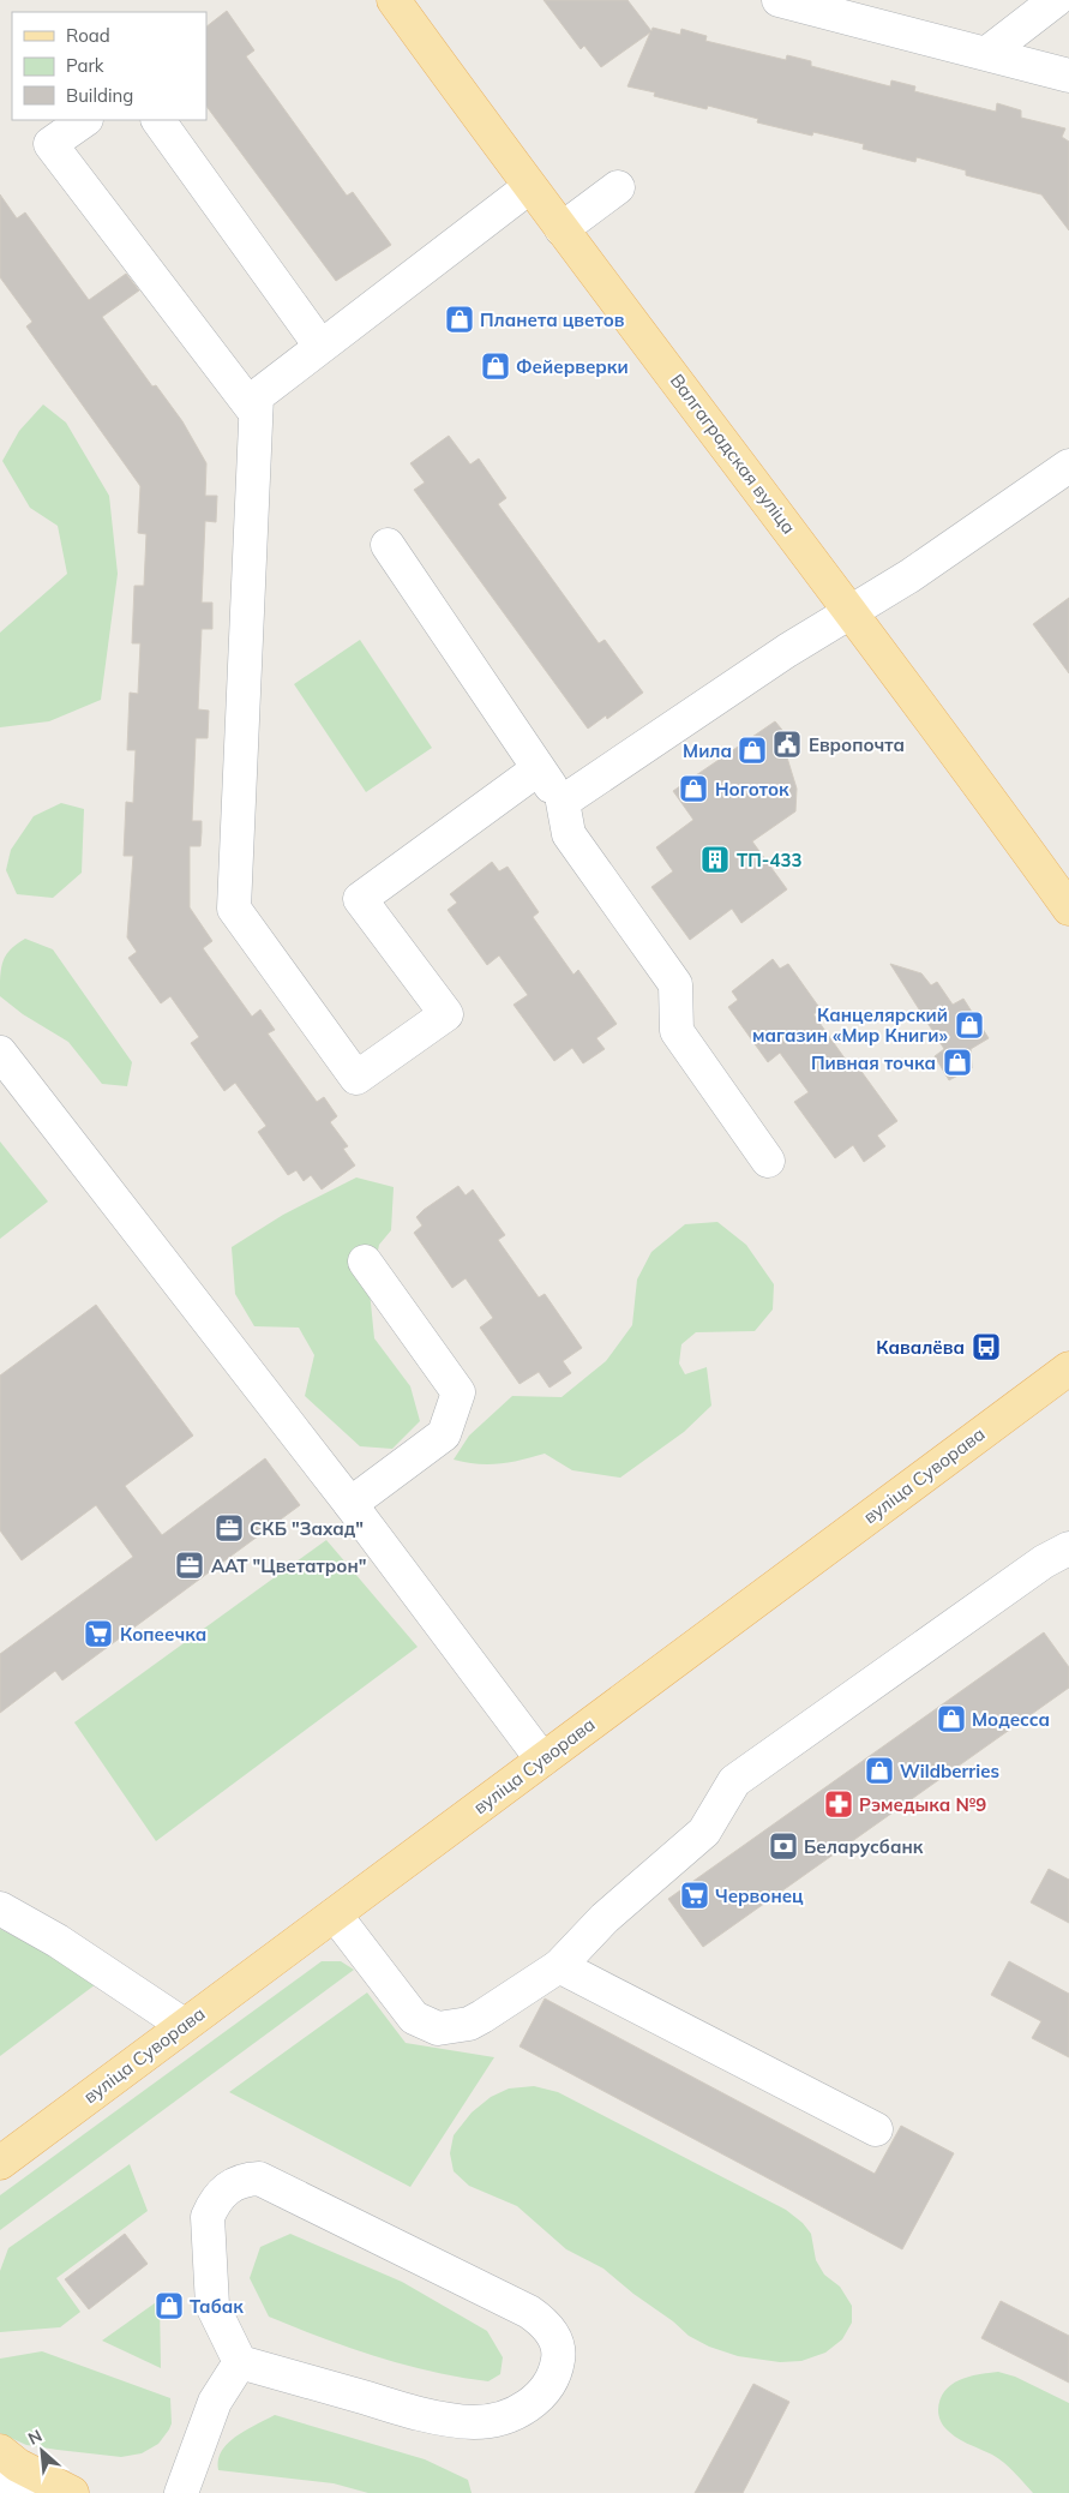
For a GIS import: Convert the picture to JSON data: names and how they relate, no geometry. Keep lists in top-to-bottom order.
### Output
{
  "streets": {
    "main road": ["Валгаградская вуліца", "вуліца Суворава"]
  },
  "places": {
    "shop": [
      "Планета цветов",
      "Фейерверки",
      "Мила",
      "Ноготок",
      "Канцелярский магазин «Мир Книги»",
      "Пивная точка",
      "Модесса",
      "Wildberries",
      "Табак"
    ],
    "public building": ["Европочта"],
    "building": ["ТП-433"],
    "bus stop": ["Кавалёва"],
    "office": ["СКБ \"Захад\"", "ААТ \"Цветатрон\""],
    "supermarket": ["Копеечка", "Червонец"],
    "pharmacy": ["Рэмедыка №9"],
    "bank": ["Беларусбанк"]
  },
  "legend": ["Road", "Park", "Building"],
  "north": "top left"
}
